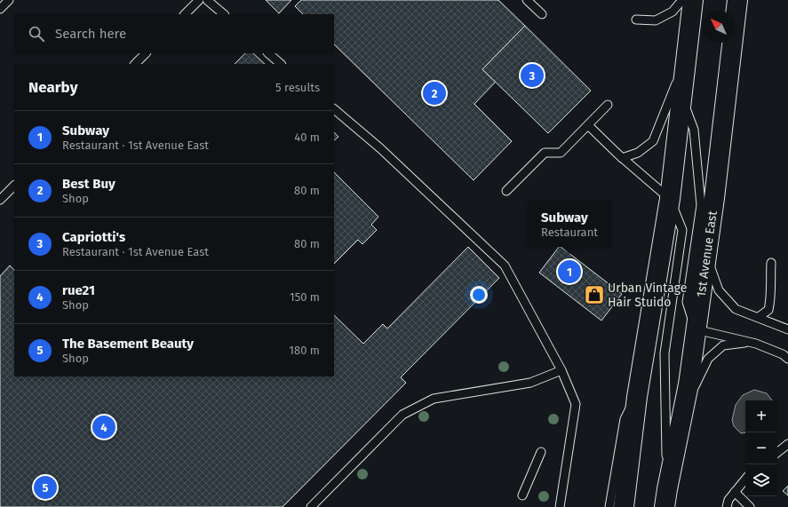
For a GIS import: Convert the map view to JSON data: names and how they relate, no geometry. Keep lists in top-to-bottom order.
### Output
{
  "streets": {
    "main road": ["1st Avenue East"]
  },
  "places": {
    "shop": ["Urban Vintage Hair Stuido"]
  },
  "north": "top left",
  "page": {
    "search": "Search here",
    "pins": [
      "3",
      "2",
      "1",
      "4",
      "5"
    ],
    "heading": ["Nearby", "5 results"],
    "list": [
      {
        "mark": "1",
        "name": "Subway",
        "note": "Restaurant · 1st Avenue East",
        "value": "40 m"
      },
      {
        "mark": "2",
        "name": "Best Buy",
        "note": "Shop",
        "value": "80 m"
      },
      {
        "mark": "3",
        "name": "Capriotti's",
        "note": "Restaurant · 1st Avenue East",
        "value": "80 m"
      },
      {
        "mark": "4",
        "name": "rue21",
        "note": "Shop",
        "value": "150 m"
      },
      {
        "mark": "5",
        "name": "The Basement Beauty",
        "note": "Shop",
        "value": "180 m"
      }
    ],
    "popup": ["Subway", "Restaurant"],
    "map_buttons": ["+", "−"]
  }
}
